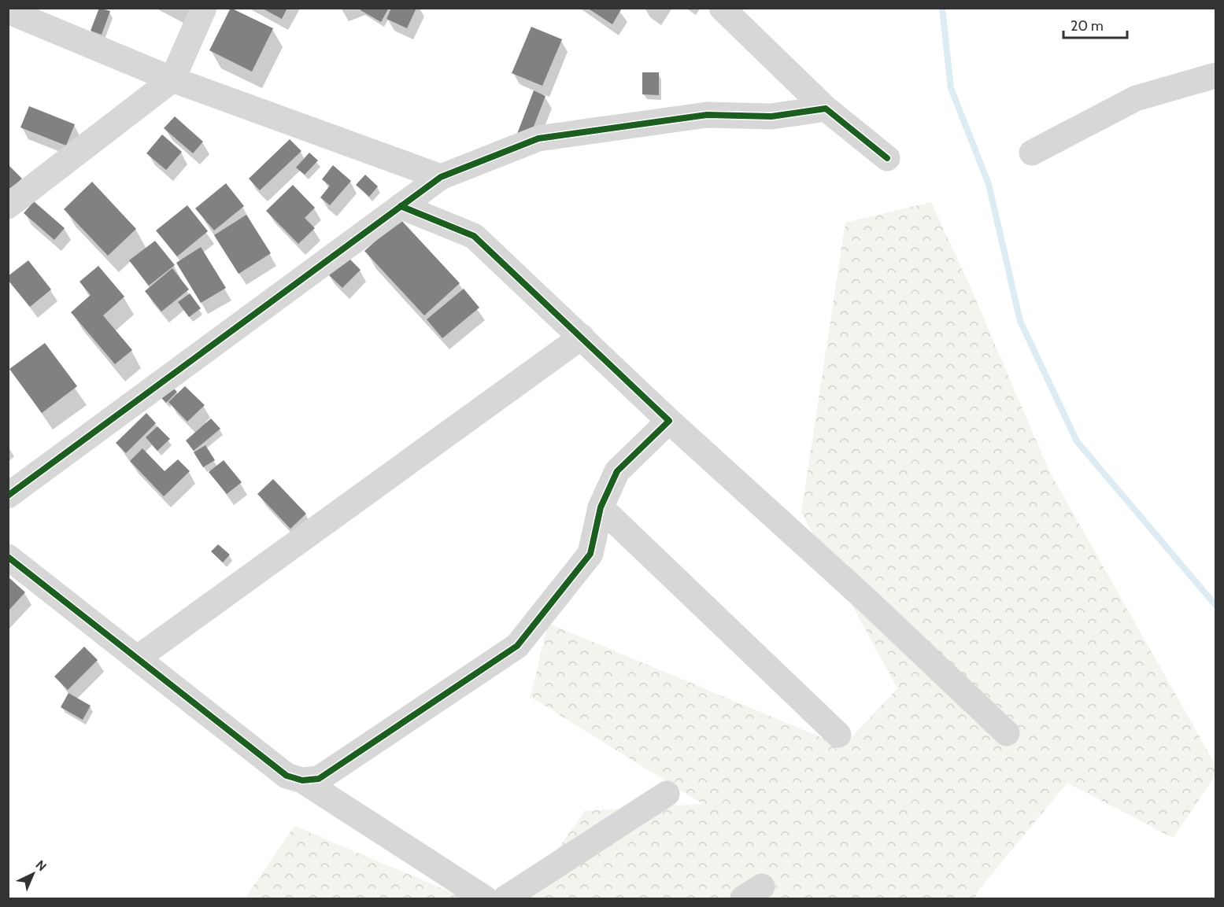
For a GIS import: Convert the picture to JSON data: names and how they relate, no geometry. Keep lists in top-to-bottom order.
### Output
{
  "scale_bar": "20 m",
  "north": "top right"
}
